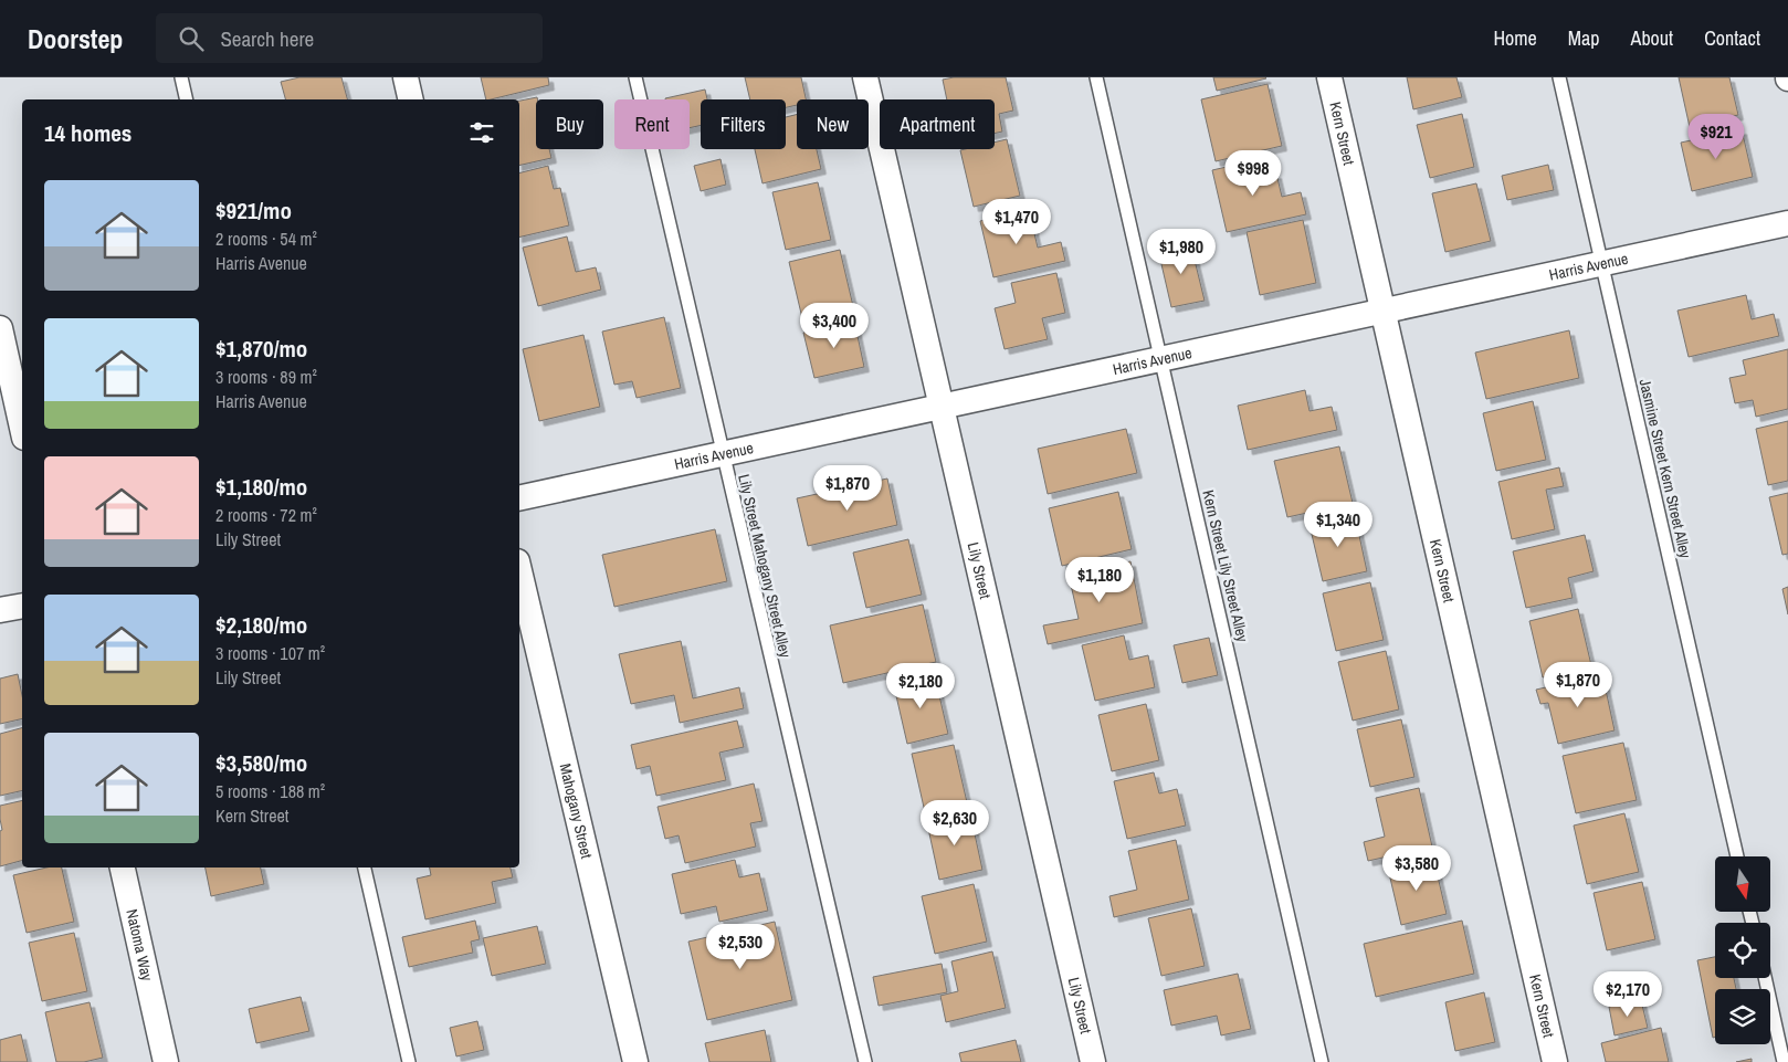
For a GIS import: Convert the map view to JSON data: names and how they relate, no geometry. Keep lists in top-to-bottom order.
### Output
{
  "streets": {
    "street": [
      "Kern Street",
      "Harris Avenue",
      "Lily Street",
      "Mahogany Street",
      "Natoma Way"
    ],
    "lane": ["Jasmine Street Kern Street Alley", "Lily Street Mahogany Street Alley", "Kern Street Lily Street Alley"]
  },
  "crossings": [
    ["Kern Street", "Harris Avenue"],
    ["Harris Avenue", "Jasmine Street Kern Street Alley"],
    ["Harris Avenue", "Lily Street Mahogany Street Alley"],
    ["Harris Avenue", "Kern Street Lily Street Alley"],
    ["Harris Avenue", "Lily Street"]
  ],
  "north": "bottom",
  "page": {
    "header": "Doorstep",
    "search": "Search here",
    "nav": [
      "Home",
      "Map",
      "About",
      "Contact"
    ],
    "chip": [
      "Buy",
      "Rent",
      "Filters",
      "New",
      "Apartment"
    ],
    "heading": "14 homes",
    "price": [
      "$921",
      "$998",
      "$1,470",
      "$1,980",
      "$3,400",
      "$1,870",
      "$1,340",
      "$1,180",
      "$1,870",
      "$2,180",
      "$2,630",
      "$3,580",
      "$2,530",
      "$2,170"
    ],
    "list": [
      {
        "name": "$921/mo",
        "note": "2 rooms · 54 m² · Harris Avenue"
      },
      {
        "name": "$1,870/mo",
        "note": "3 rooms · 89 m² · Harris Avenue"
      },
      {
        "name": "$1,180/mo",
        "note": "2 rooms · 72 m² · Lily Street"
      },
      {
        "name": "$2,180/mo",
        "note": "3 rooms · 107 m² · Lily Street"
      },
      {
        "name": "$3,580/mo",
        "note": "5 rooms · 188 m² · Kern Street"
      }
    ]
  }
}
